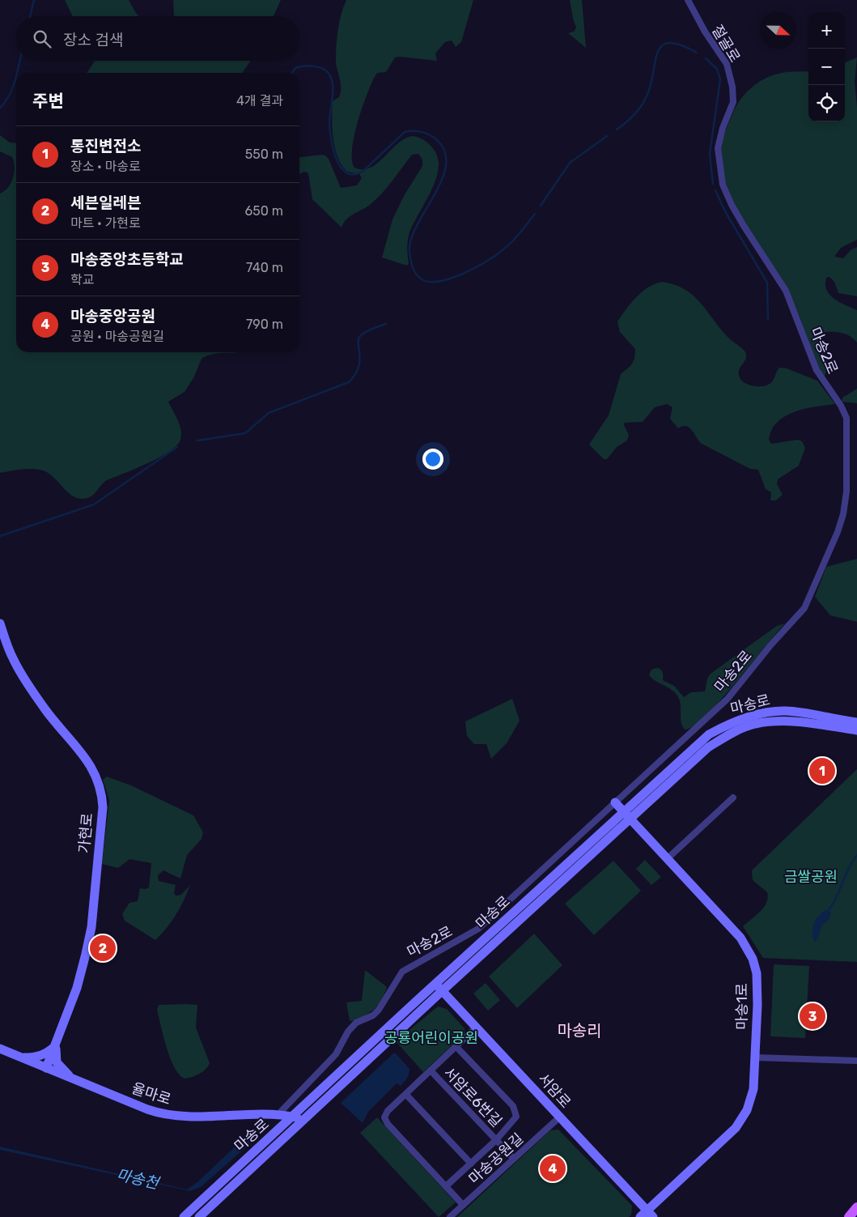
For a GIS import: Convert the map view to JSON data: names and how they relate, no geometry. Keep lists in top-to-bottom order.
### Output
{
  "streets": {
    "street": [
      "절골로",
      "마송2로",
      "마송로",
      "가현로",
      "마송1로",
      "서암로",
      "율마로",
      "서암로6번길",
      "마송공원길"
    ]
  },
  "crossings": [
    ["절골로", "마송2로"],
    ["마송2로", "마송1로"],
    ["마송2로", "율마로"],
    ["마송로", "마송1로"],
    ["마송로", "서암로"],
    ["마송로", "율마로"],
    ["가현로", "율마로"],
    ["마송1로", "서암로"],
    ["서암로", "서암로6번길"],
    ["서암로", "마송공원길"],
    ["서암로6번길", "마송공원길"]
  ],
  "districts": ["마송리"],
  "water": ["마송천"],
  "parks": ["금쌀공원", "공룡어린이공원"],
  "north": "right",
  "page": {
    "map_buttons": ["+", "−"],
    "search": "장소 검색",
    "heading": ["주변", "4개 결과"],
    "list": [
      {
        "mark": "1",
        "name": "통진변전소",
        "note": "장소 · 마송로",
        "value": "550 m"
      },
      {
        "mark": "2",
        "name": "세븐일레븐",
        "note": "마트 · 가현로",
        "value": "650 m"
      },
      {
        "mark": "3",
        "name": "마송중앙초등학교",
        "note": "학교",
        "value": "740 m"
      },
      {
        "mark": "4",
        "name": "마송중앙공원",
        "note": "공원 · 마송공원길",
        "value": "790 m"
      }
    ],
    "pins": [
      "1",
      "2",
      "3",
      "4"
    ]
  }
}
